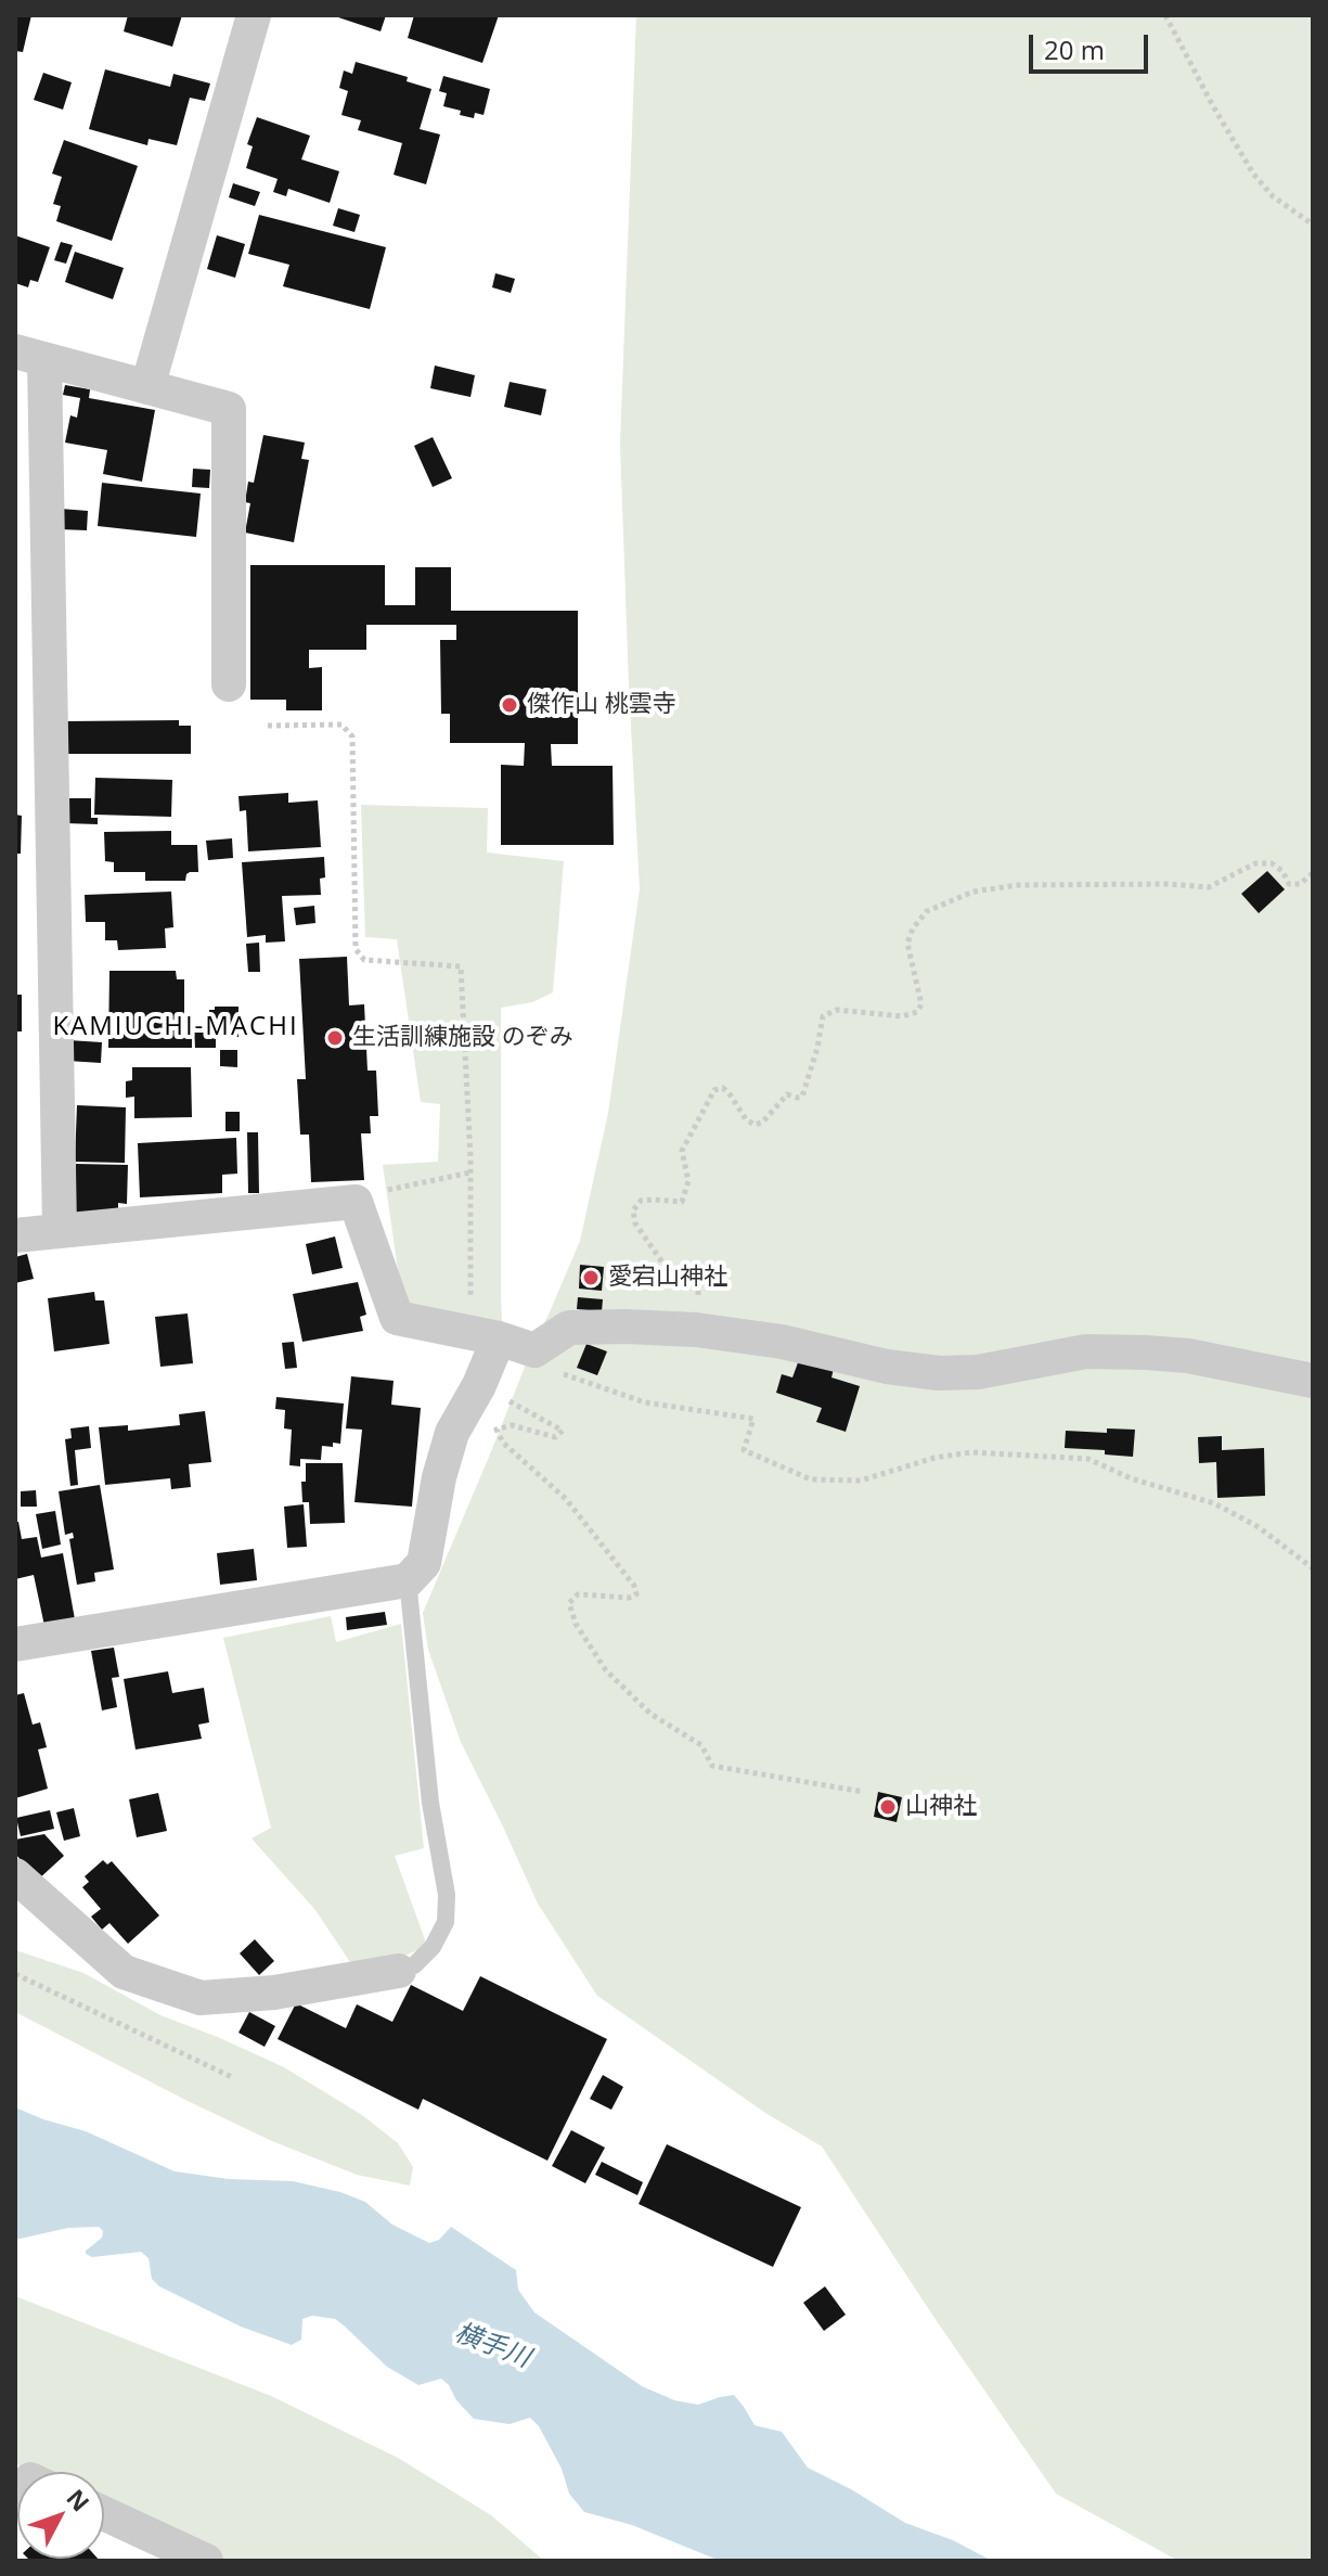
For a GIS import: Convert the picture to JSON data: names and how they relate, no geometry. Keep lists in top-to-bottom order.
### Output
{
  "districts": ["KAMIUCHI-MACHI"],
  "water": ["横手川"],
  "places": [
    "傑作山 桃雲寺",
    "生活訓練施設 のぞみ",
    "愛宕山神社",
    "山神社"
  ],
  "scale_bar": "20 m",
  "north": "top right"
}
